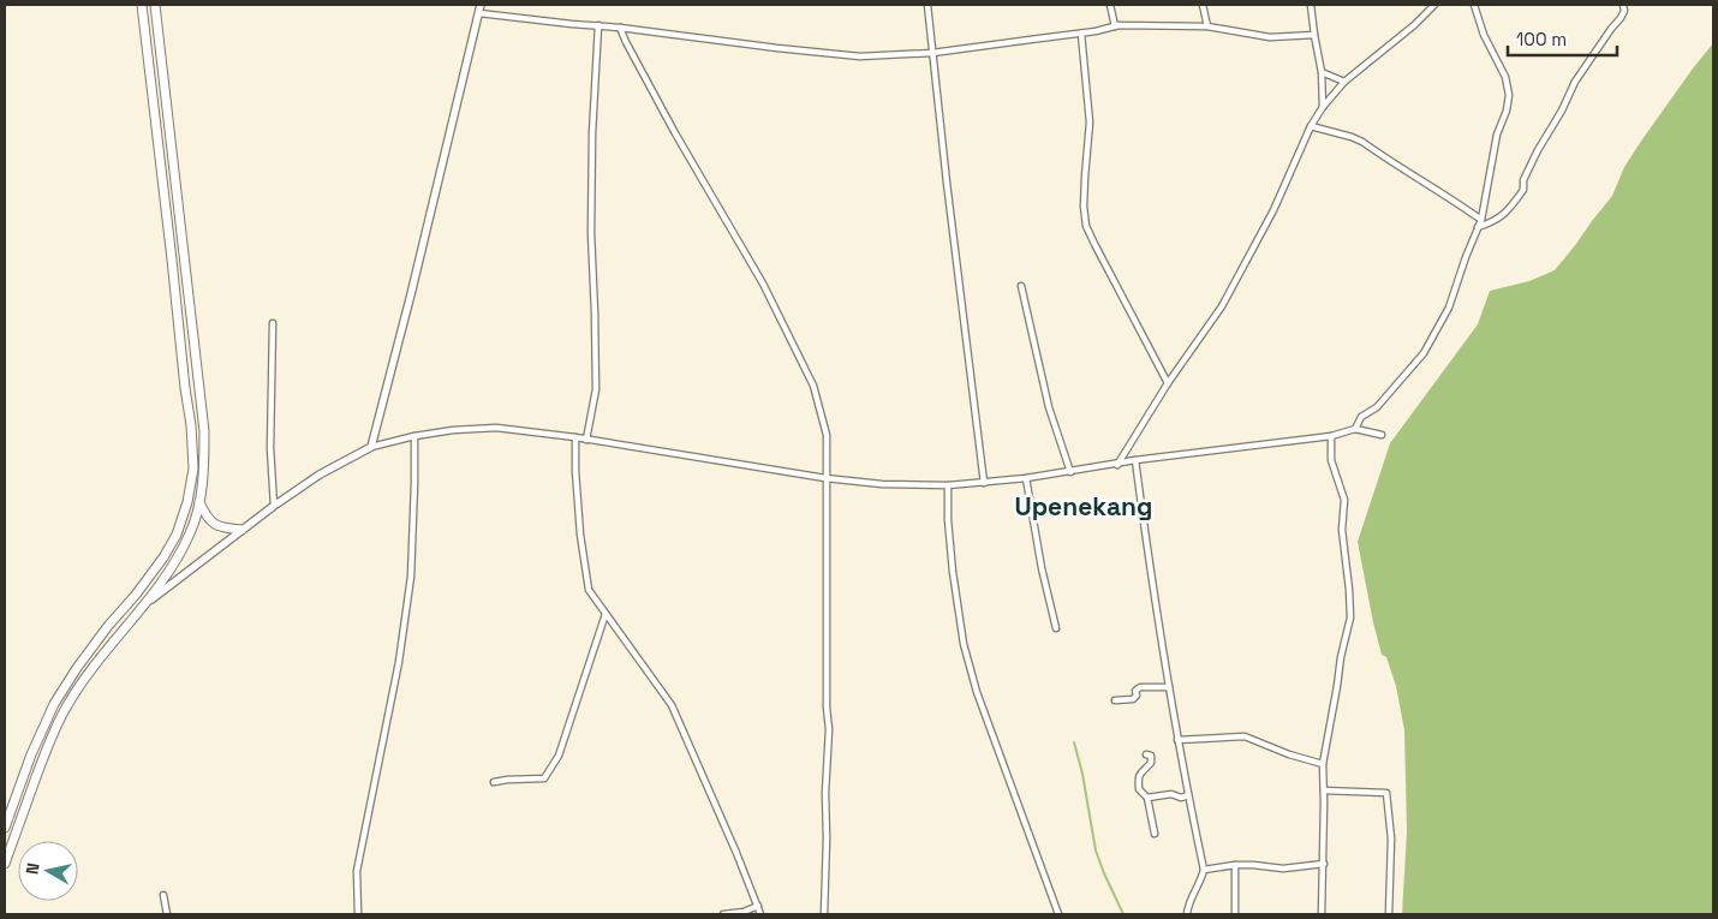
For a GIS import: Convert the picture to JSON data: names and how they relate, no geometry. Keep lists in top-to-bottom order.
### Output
{
  "districts": ["Upenekang"],
  "scale_bar": "100 m",
  "north": "left"
}
